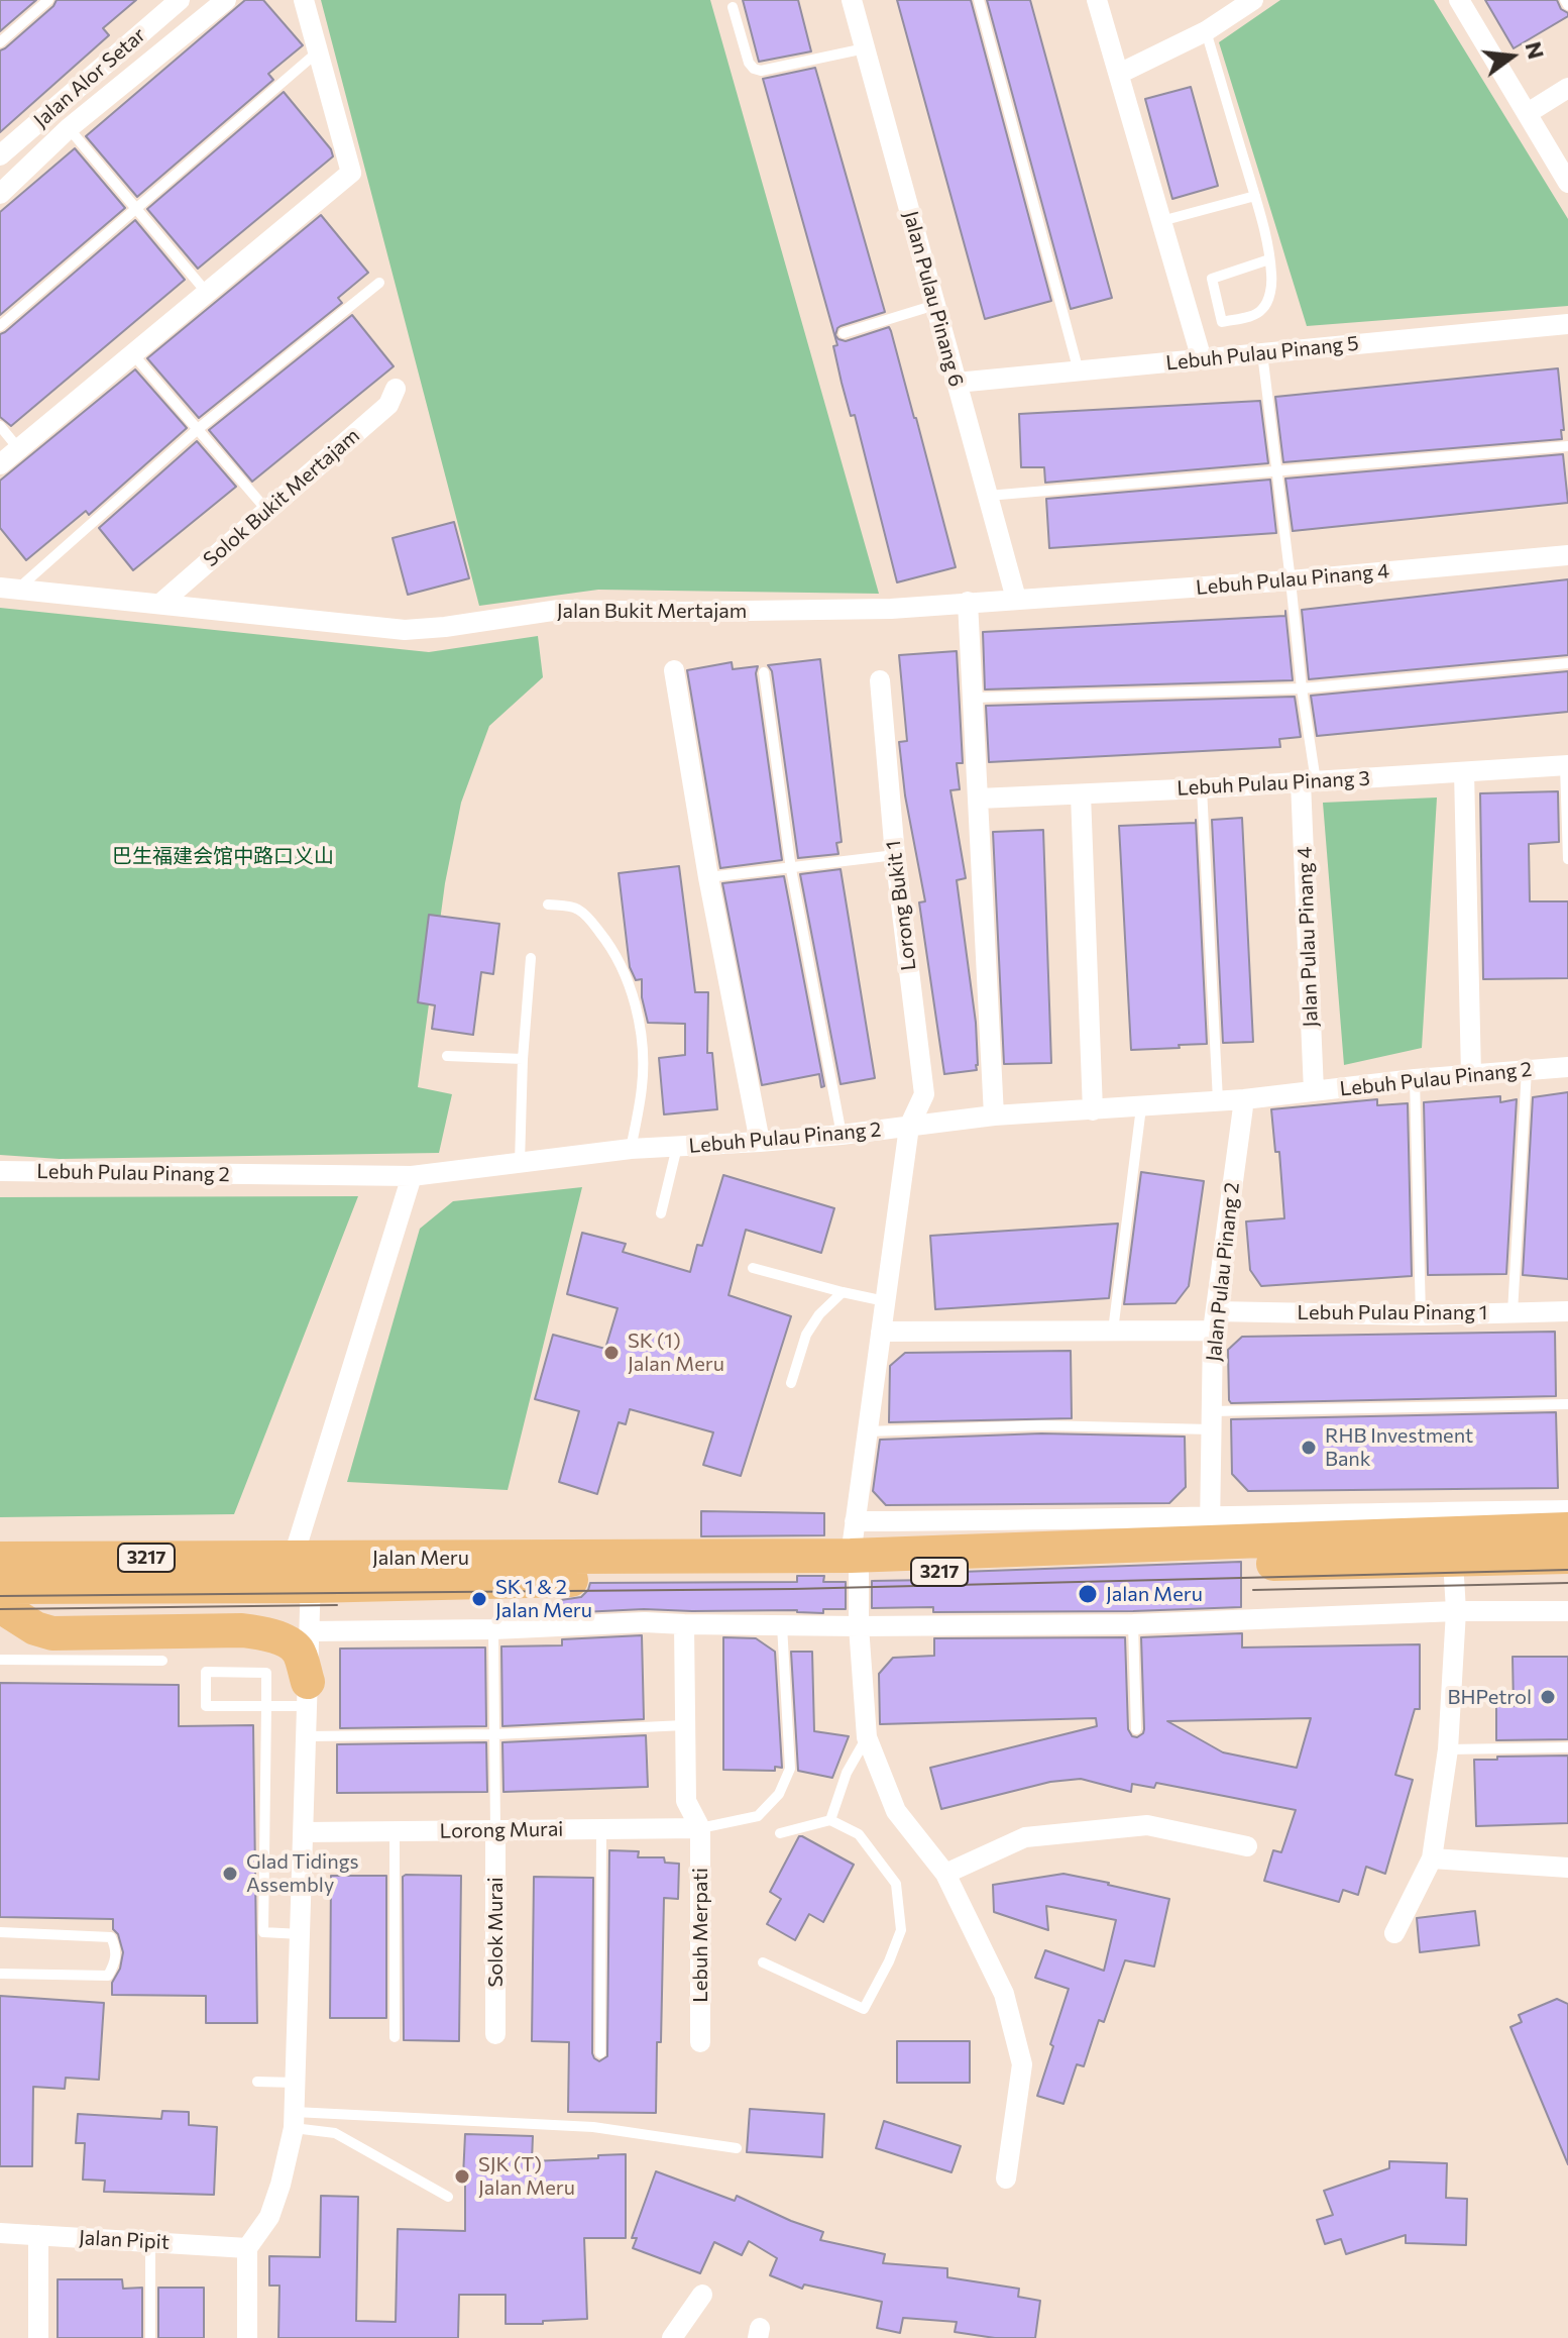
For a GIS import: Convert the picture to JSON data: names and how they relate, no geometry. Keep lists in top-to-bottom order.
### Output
{
  "streets": {
    "highway": ["3217", "Jalan Meru"],
    "street": [
      "Jalan Alor Setar",
      "Jalan Pulau Pinang 6",
      "Lebuh Pulau Pinang 5",
      "Solok Bukit Mertajam",
      "Lebuh Pulau Pinang 4",
      "Jalan Bukit Mertajam",
      "Lebuh Pulau Pinang 3",
      "Lorong Bukit 1",
      "Jalan Pulau Pinang 4",
      "Lebuh Pulau Pinang 2",
      "Jalan Pulau Pinang 2",
      "Lebuh Pulau Pinang 1",
      "Lorong Murai",
      "Solok Murai",
      "Lebuh Merpati",
      "Jalan Pipit"
    ]
  },
  "crossings": [
    ["Jalan Pulau Pinang 6", "Lebuh Pulau Pinang 5"],
    ["Jalan Pulau Pinang 6", "Lebuh Pulau Pinang 4"],
    ["Jalan Pulau Pinang 6", "Jalan Bukit Mertajam"],
    ["Solok Bukit Mertajam", "Jalan Bukit Mertajam"],
    ["Lebuh Pulau Pinang 4", "Jalan Bukit Mertajam"],
    ["Lebuh Pulau Pinang 3", "Jalan Pulau Pinang 4"],
    ["Lorong Bukit 1", "Lebuh Pulau Pinang 2"],
    ["Lorong Bukit 1", "Lebuh Pulau Pinang 1"],
    ["Lorong Bukit 1", "Jalan Meru"],
    ["Jalan Pulau Pinang 4", "Lebuh Pulau Pinang 2"],
    ["Lebuh Pulau Pinang 2", "Jalan Pulau Pinang 2"],
    ["Jalan Pulau Pinang 2", "Lebuh Pulau Pinang 1"],
    ["Jalan Pulau Pinang 2", "Jalan Meru"],
    ["Lorong Murai", "Solok Murai"],
    ["Lorong Murai", "Lebuh Merpati"]
  ],
  "parks": ["巴生福建会馆中路口义山"],
  "places": [
    "SK (1) Jalan Meru",
    "RHB Investment Bank",
    "Jalan Meru",
    "SK 1 & 2 Jalan Meru",
    "BHPetrol",
    "Glad Tidings Assembly",
    "SJK (T) Jalan Meru"
  ],
  "north": "right"
}
